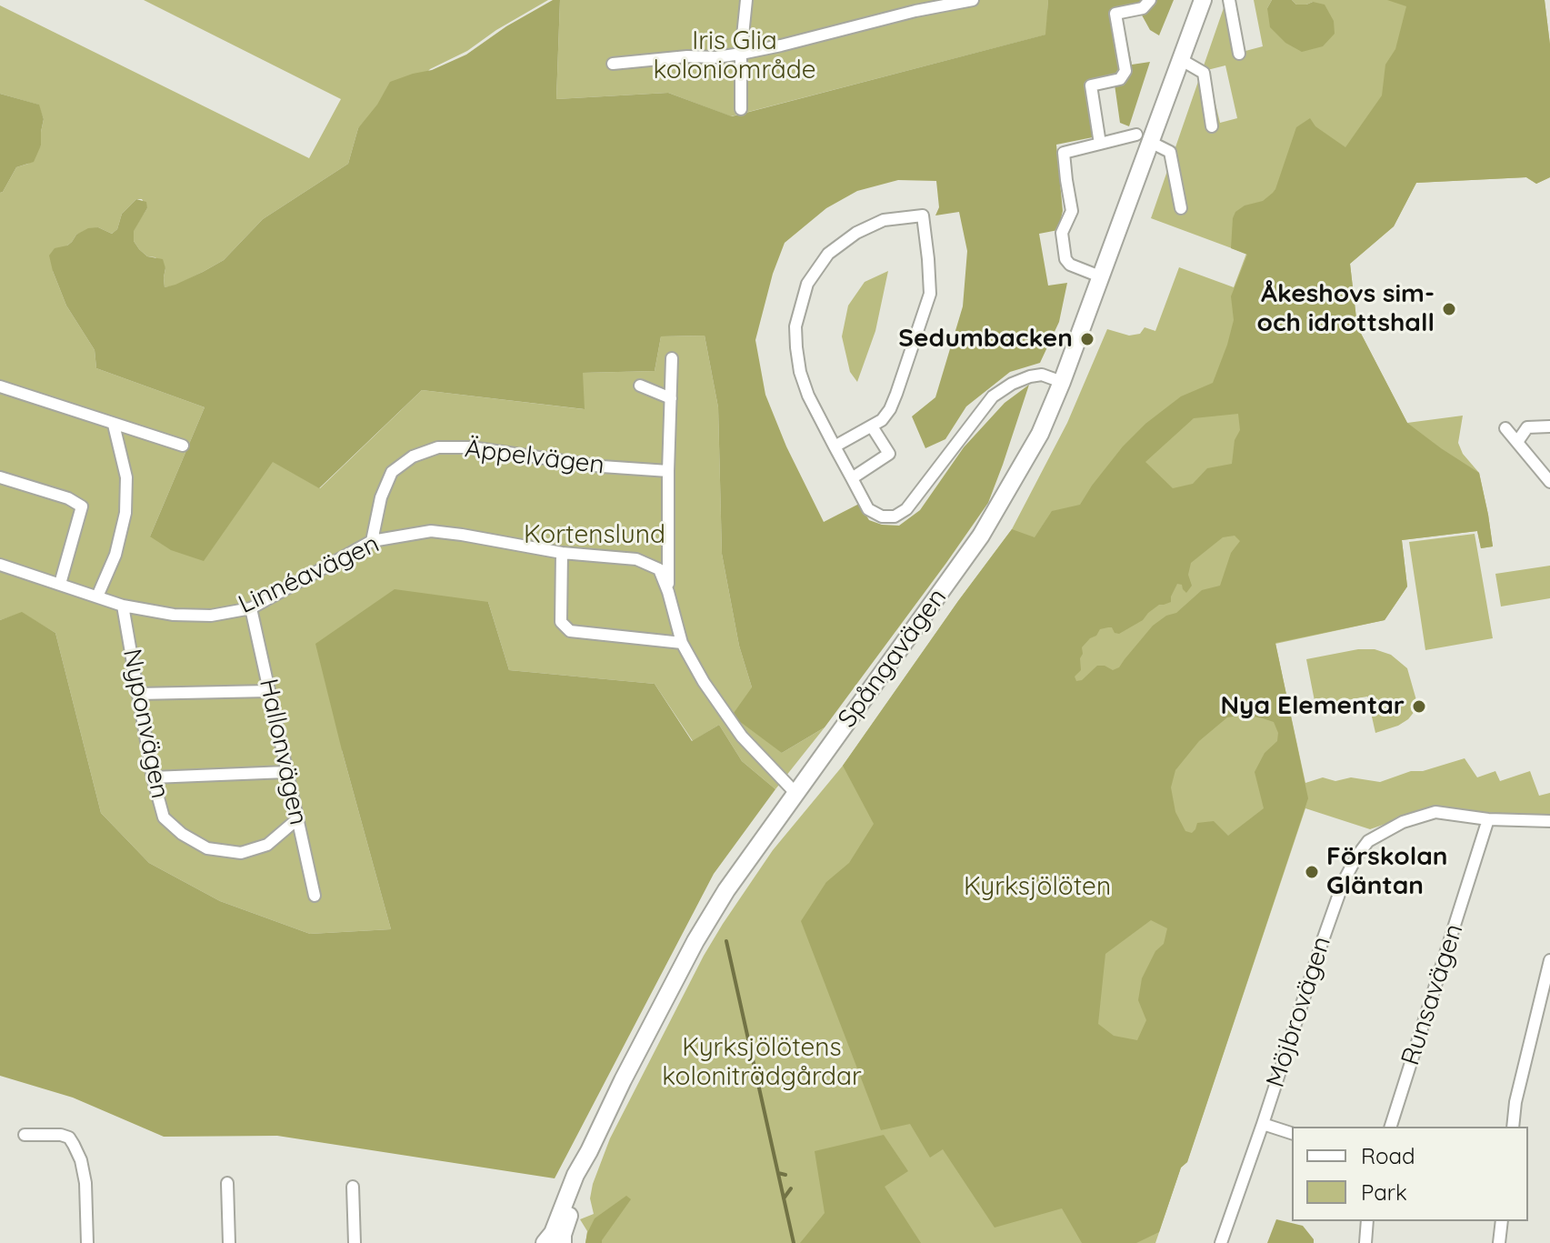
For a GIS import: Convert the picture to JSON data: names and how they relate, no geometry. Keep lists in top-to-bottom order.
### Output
{
  "streets": {
    "street": [
      "Äppelvägen",
      "Linnéavägen",
      "Spångavägen",
      "Nyponvägen",
      "Hallonvägen",
      "Runsavägen",
      "Möjbrovägen"
    ]
  },
  "crossings": [
    ["Äppelvägen", "Linnéavägen"],
    ["Linnéavägen", "Spångavägen"],
    ["Linnéavägen", "Nyponvägen"],
    ["Linnéavägen", "Hallonvägen"],
    ["Nyponvägen", "Hallonvägen"],
    ["Runsavägen", "Möjbrovägen"]
  ],
  "parks": [
    "Iris Glia koloniområde",
    "Kortenslund",
    "Kyrksjölöten",
    "Kyrksjölötens koloniträdgårdar"
  ],
  "places": [
    "Åkeshovs sim- och idrottshall",
    "Sedumbacken",
    "Nya Elementar",
    "Förskolan Gläntan"
  ],
  "legend": ["Road", "Park"]
}
